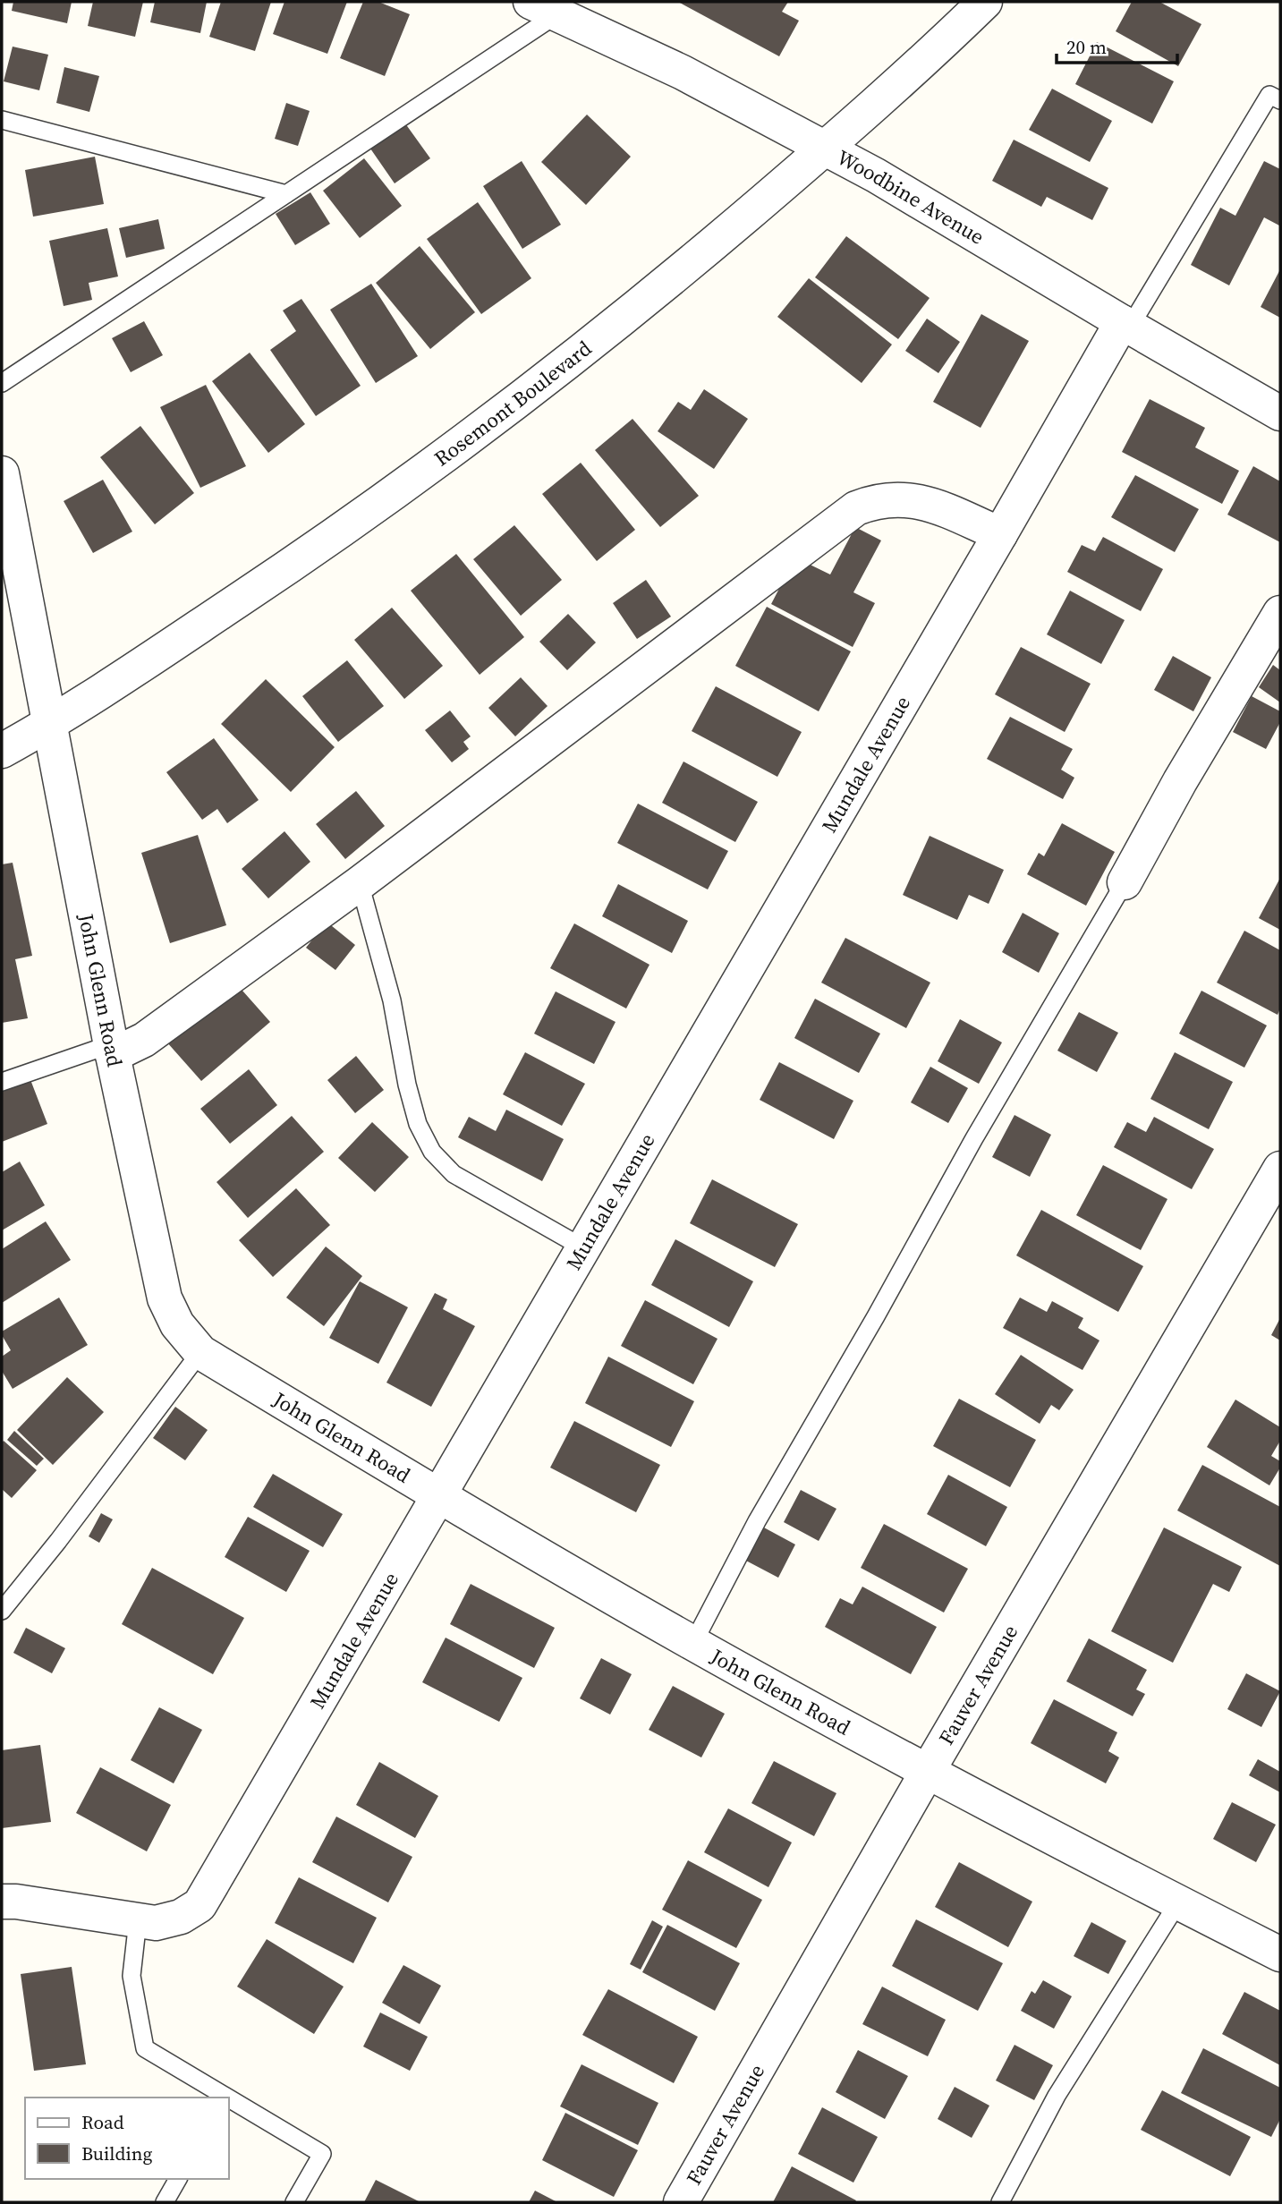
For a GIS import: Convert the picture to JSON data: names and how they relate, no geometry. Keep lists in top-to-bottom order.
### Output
{
  "streets": {
    "street": [
      "Woodbine Avenue",
      "Rosemont Boulevard",
      "Mundale Avenue",
      "John Glenn Road",
      "Fauver Avenue"
    ]
  },
  "crossings": [
    ["Woodbine Avenue", "Rosemont Boulevard"],
    ["Woodbine Avenue", "Mundale Avenue"],
    ["Rosemont Boulevard", "John Glenn Road"],
    ["Mundale Avenue", "John Glenn Road"],
    ["John Glenn Road", "Fauver Avenue"]
  ],
  "legend": ["Road", "Building"],
  "scale_bar": "20 m"
}
